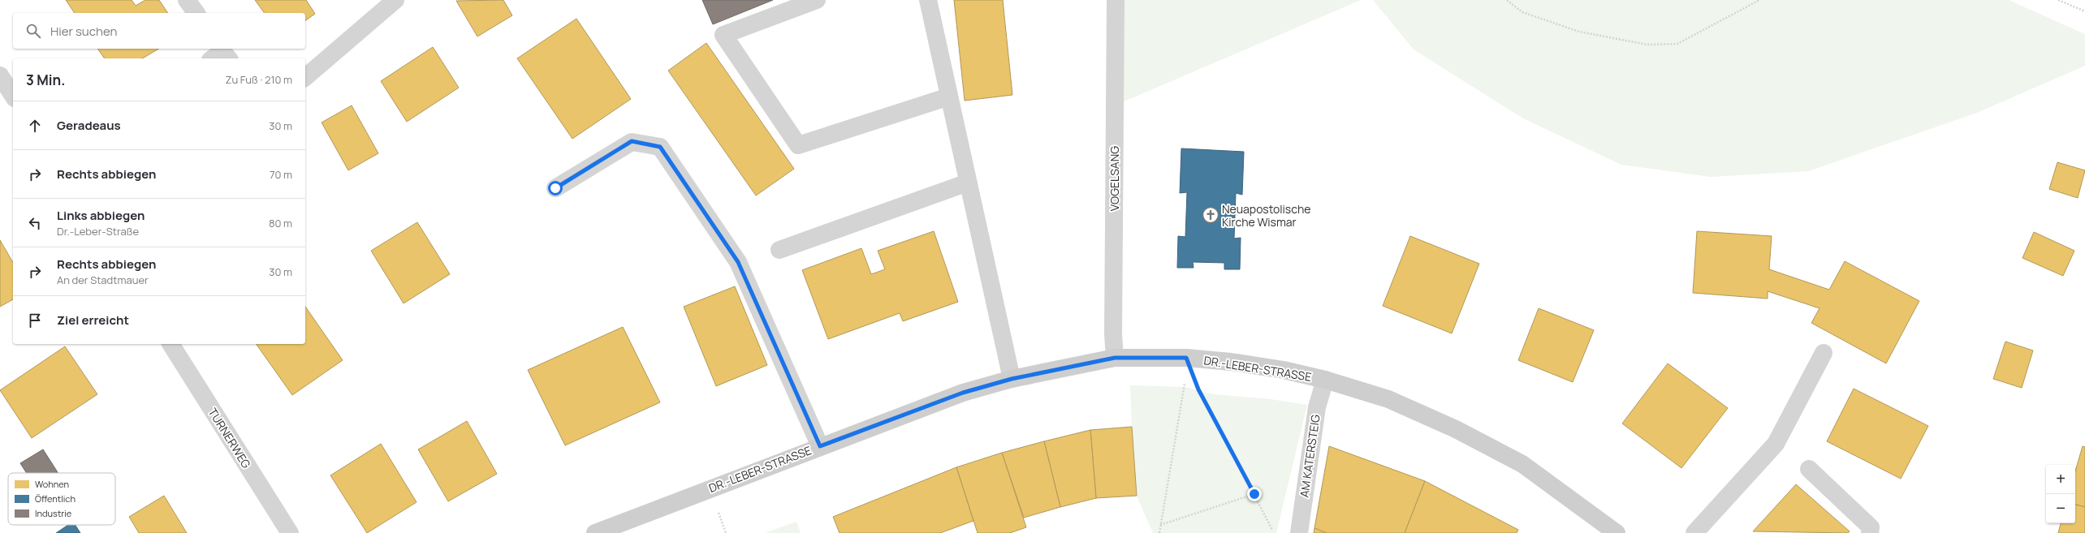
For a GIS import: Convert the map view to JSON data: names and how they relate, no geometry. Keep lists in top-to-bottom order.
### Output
{
  "streets": {
    "main road": ["DR.-LEBER-STRASSE"],
    "street": ["VOGELSANG", "TURNERWEG", "AM KATERSTEIG"]
  },
  "crossings": [
    ["VOGELSANG", "DR.-LEBER-STRASSE"],
    ["DR.-LEBER-STRASSE", "AM KATERSTEIG"]
  ],
  "places": {
    "church": ["Neuapostolische Kirche Wismar"]
  },
  "legend": ["Wohnen", "Öffentlich", "Industrie"],
  "page": {
    "search": "Hier suchen",
    "heading": ["3 Min.", "Zu Fuß · 210 m"],
    "list": [
      ["Geradeaus", "30 m"],
      ["Rechts abbiegen", "70 m"],
      ["Links abbiegen", "Dr.-Leber-Straße", "80 m"],
      ["Rechts abbiegen", "An der Stadtmauer", "30 m"],
      "Ziel erreicht"
    ],
    "map_buttons": ["+", "−"]
  }
}
